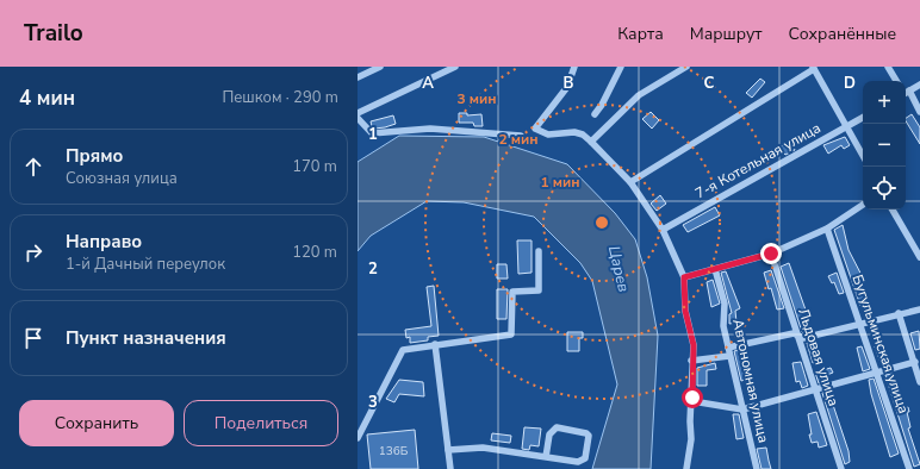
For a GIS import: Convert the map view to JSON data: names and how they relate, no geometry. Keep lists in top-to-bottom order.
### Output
{
  "streets": {
    "street": [
      "7-я Котельная улица",
      "Бугульминская улица",
      "Льдовая улица",
      "Автономная улица"
    ]
  },
  "water": ["Царев"],
  "house_numbers": ["136Б"],
  "page": {
    "header": "Trailo",
    "nav": ["Карта", "Маршрут", "Сохранённые"],
    "heading": ["4 мин", "Пешком · 290 m"],
    "map_buttons": ["+", "−"],
    "list": [
      ["Прямо", "Союзная улица", "170 m"],
      ["Направо", "1-й Дачный переулок", "120 m"],
      "Пункт назначения"
    ],
    "buttons": ["Сохранить", "Поделиться"]
  },
  "grid": {
    "columns": [
      "A",
      "B",
      "C",
      "D"
    ],
    "rows": ["1", "2", "3"]
  },
  "rings": ["3 мин", "2 мин", "1 мин"]
}
